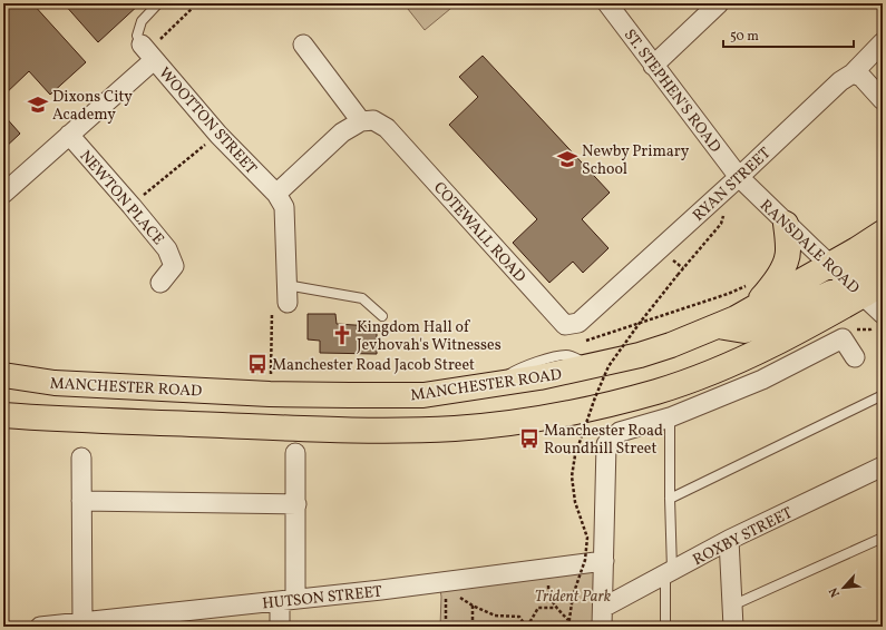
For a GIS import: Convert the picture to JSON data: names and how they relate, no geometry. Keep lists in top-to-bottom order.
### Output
{
  "streets": {
    "main road": ["MANCHESTER ROAD"],
    "street": [
      "ST. STEPHEN'S ROAD",
      "WOOTTON STREET",
      "RYAN STREET",
      "NEWTON PLACE",
      "COTEWALL ROAD",
      "RANSDALE ROAD",
      "ROXBY STREET",
      "HUTSON STREET"
    ]
  },
  "crossings": [
    ["ST. STEPHEN'S ROAD", "RYAN STREET"],
    ["ST. STEPHEN'S ROAD", "RANSDALE ROAD"],
    ["RYAN STREET", "COTEWALL ROAD"],
    ["RYAN STREET", "RANSDALE ROAD"],
    ["RANSDALE ROAD", "MANCHESTER ROAD"]
  ],
  "parks": ["Trident Park"],
  "places": {
    "school or university": ["Dixons City Academy", "Newby Primary School"],
    "church": ["Kingdom Hall of Jevhovah's Witnesses"],
    "bus stop": ["Manchester Road Jacob Street", "Manchester Road Roundhill Street"]
  },
  "scale_bar": "50 m",
  "north": "bottom left"
}
